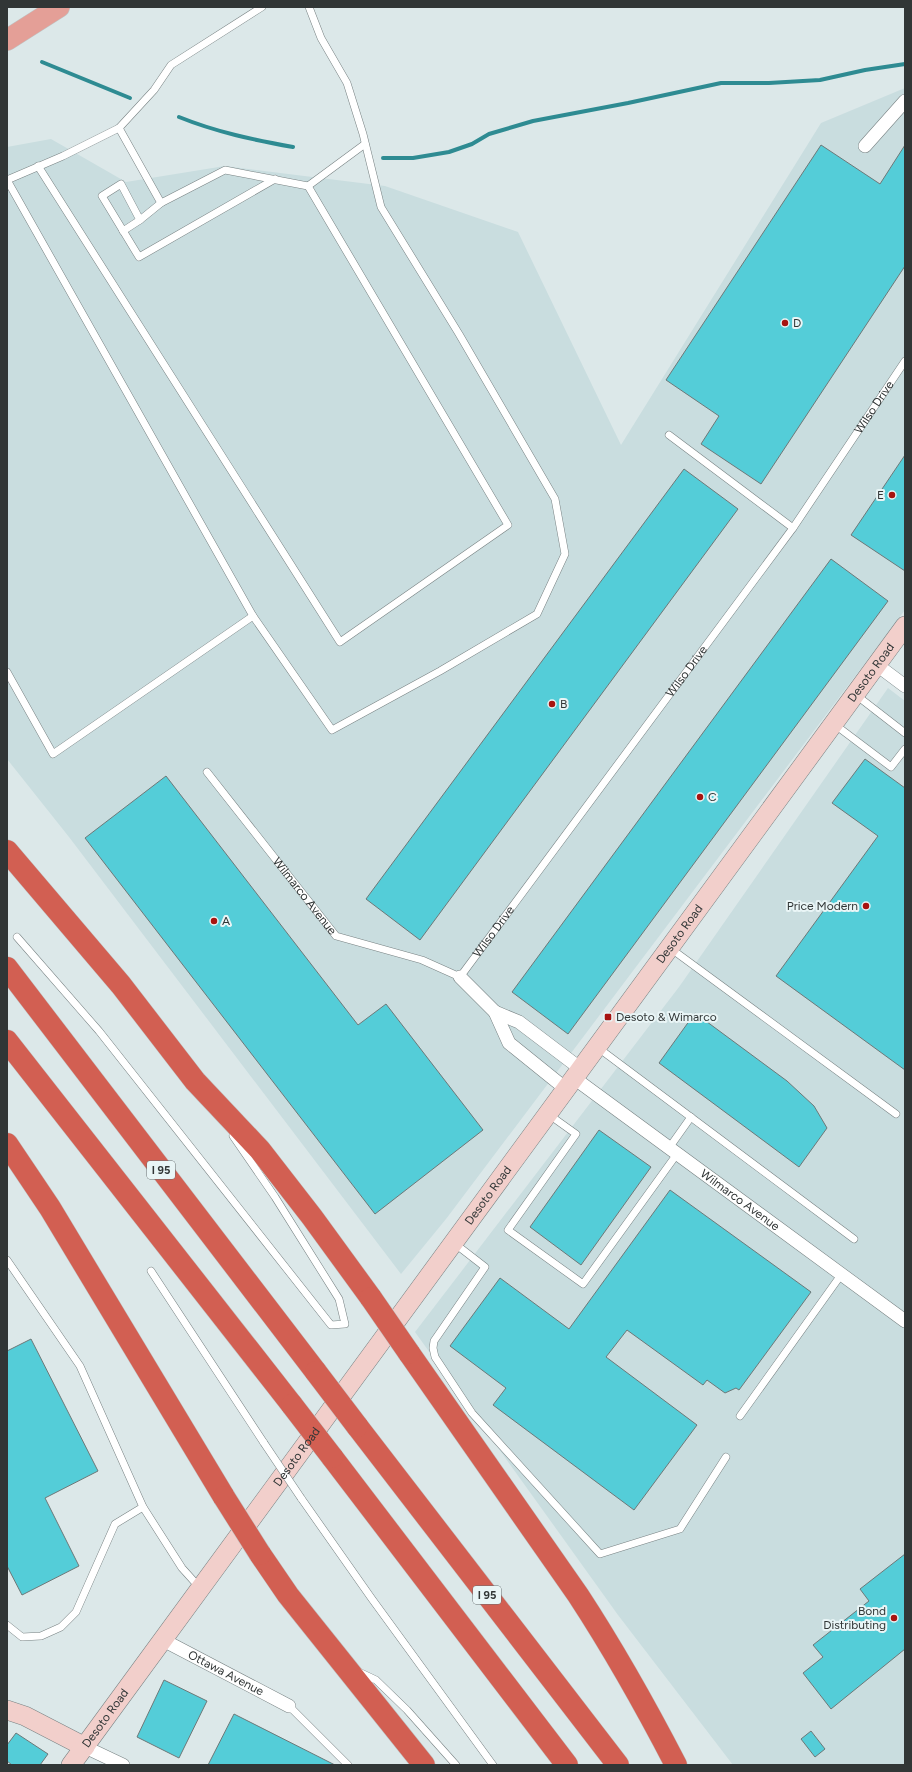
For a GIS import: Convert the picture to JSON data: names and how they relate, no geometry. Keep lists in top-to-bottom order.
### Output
{
  "streets": {
    "highway": ["I 95"],
    "street": ["Desoto Road", "Wilmarco Avenue", "Ottawa Avenue"],
    "lane": ["Wilso Drive"]
  },
  "crossings": [
    ["Wilso Drive", "Wilmarco Avenue"],
    ["Desoto Road", "Wilmarco Avenue"],
    ["Desoto Road", "Ottawa Avenue"]
  ],
  "places": {
    "other": [
      "D",
      "E",
      "B",
      "C",
      "Price Modern",
      "A",
      "Bond Distributing"
    ],
    "transit": ["Desoto & Wimarco"]
  }
}
